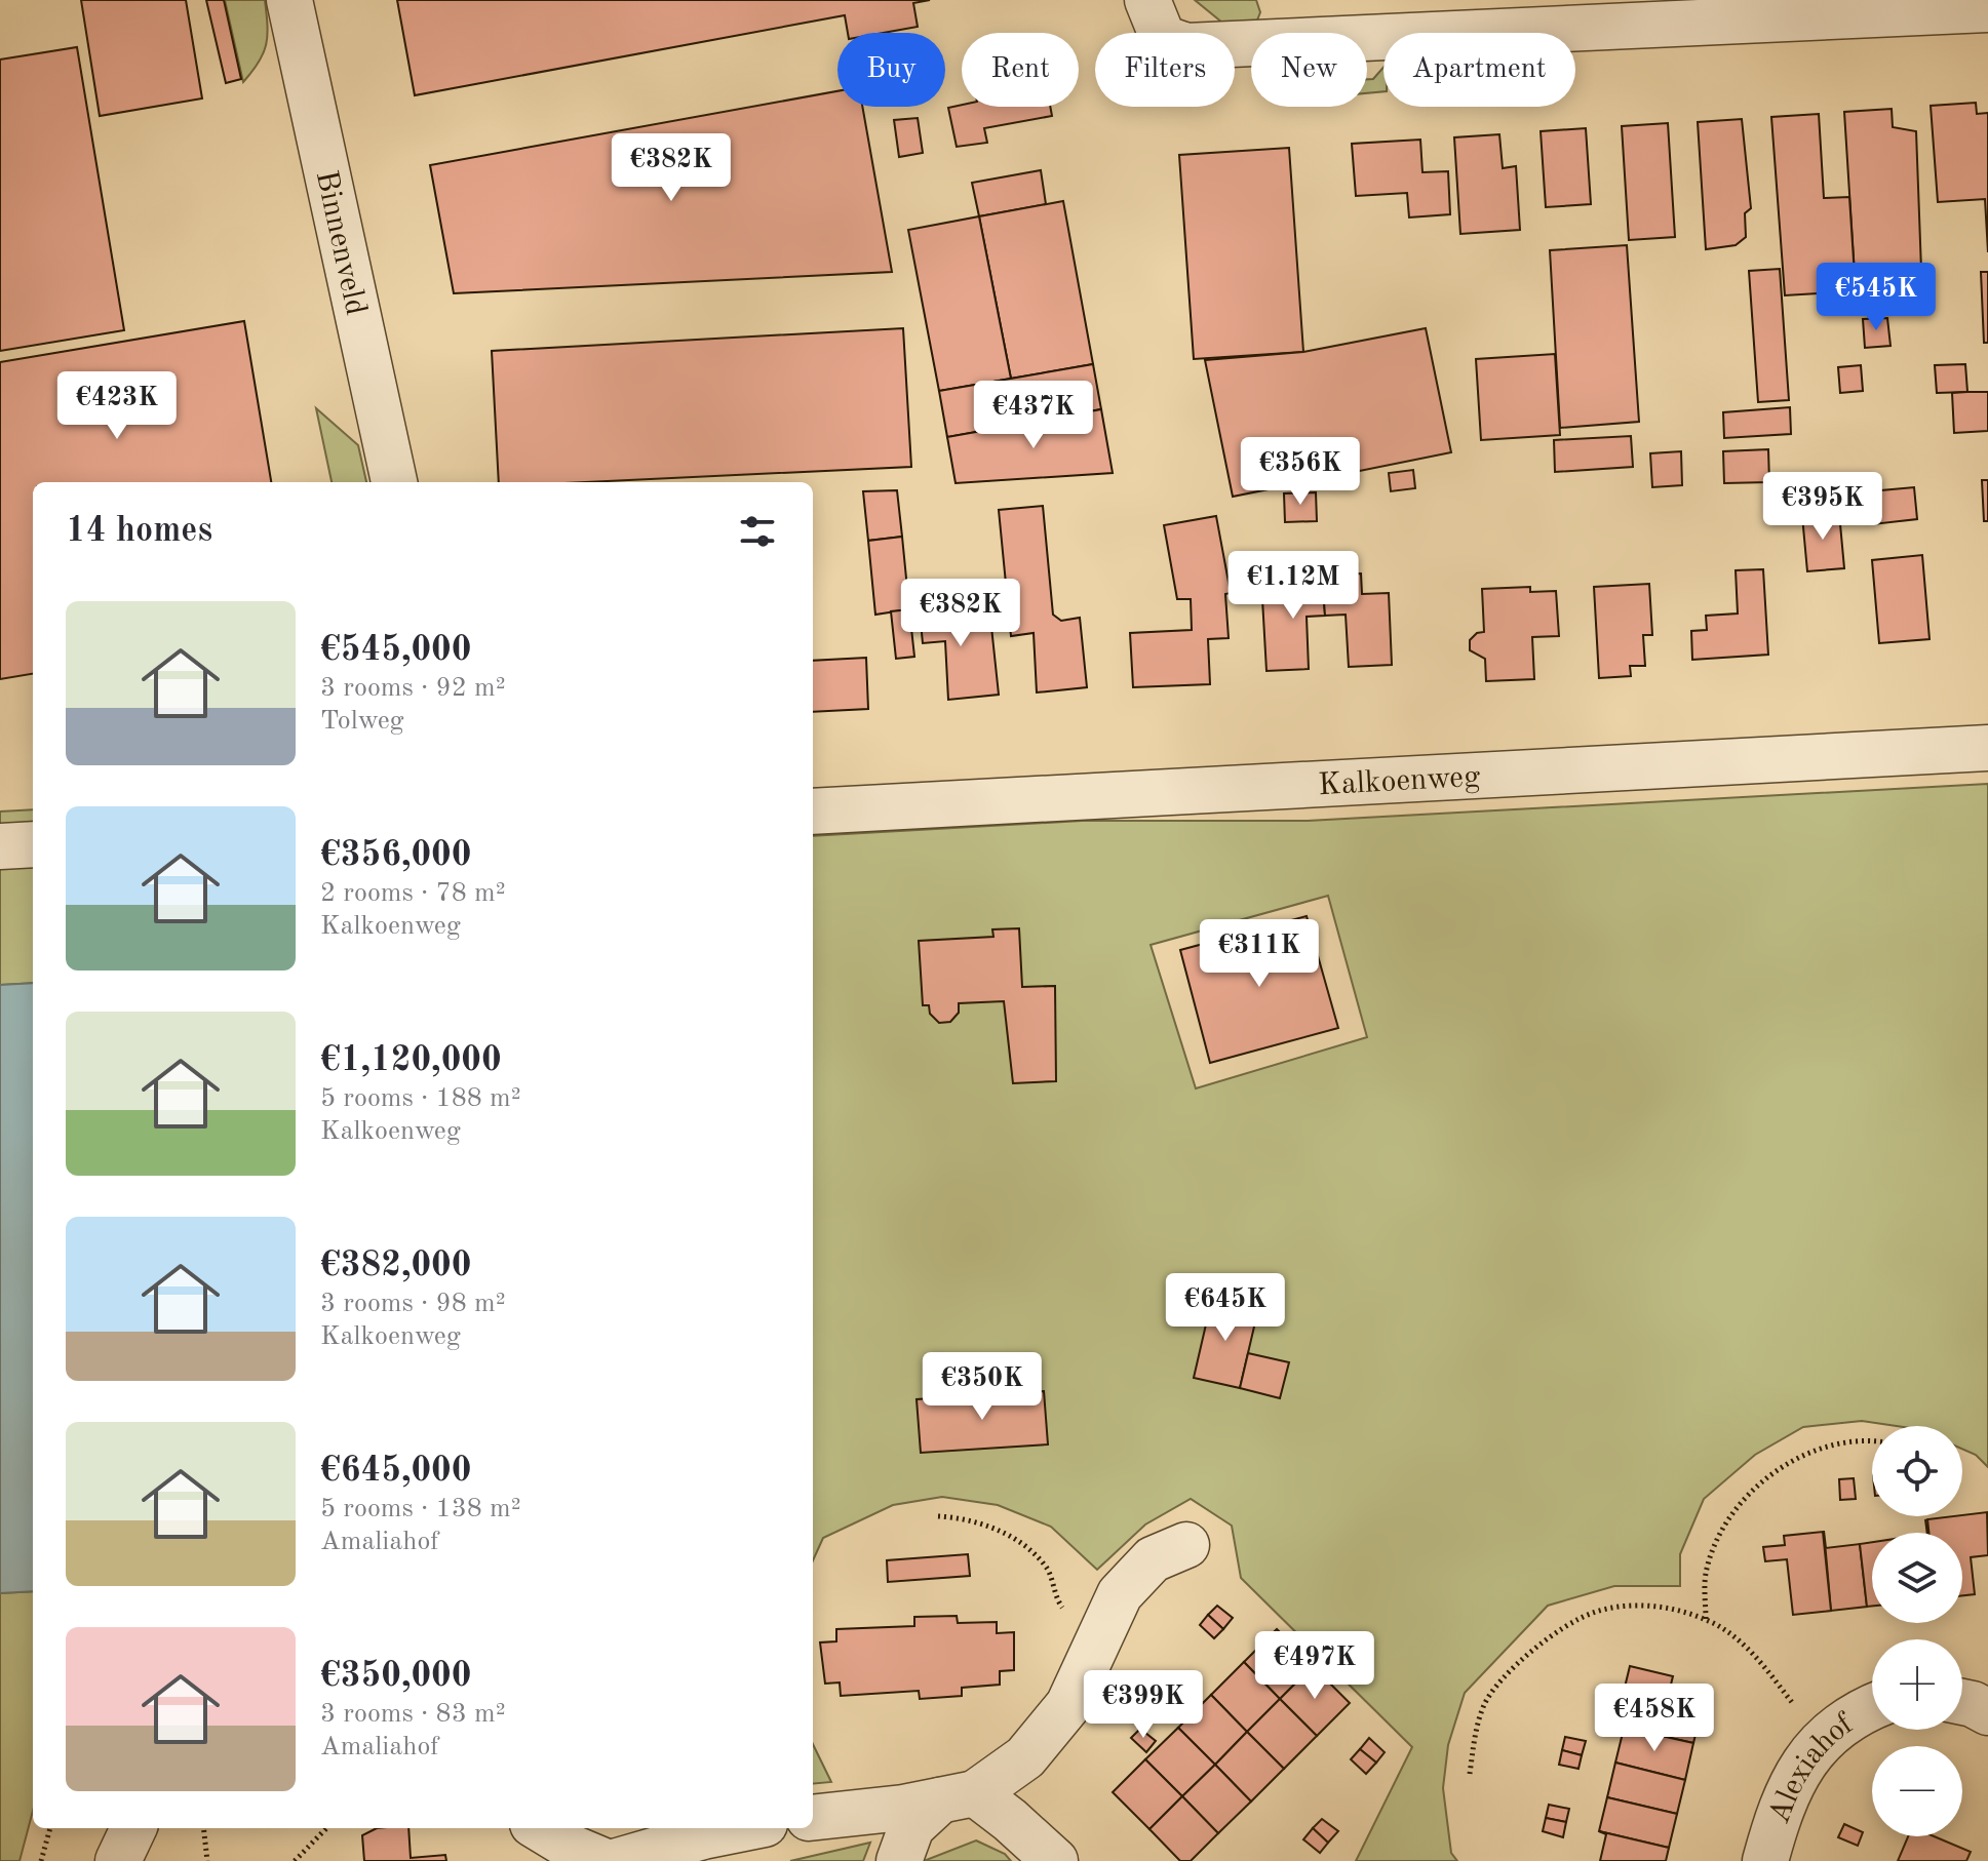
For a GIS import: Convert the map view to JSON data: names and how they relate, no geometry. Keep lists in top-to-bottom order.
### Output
{
  "streets": {
    "street": ["Binnenveld", "Kalkoenweg", "Alexiahof"]
  },
  "page": {
    "chip": [
      "Buy",
      "Rent",
      "Filters",
      "New",
      "Apartment"
    ],
    "price": [
      "€382K",
      "€545K",
      "€423K",
      "€437K",
      "€356K",
      "€395K",
      "€1.12M",
      "€382K",
      "€311K",
      "€645K",
      "€350K",
      "€497K",
      "€399K",
      "€458K"
    ],
    "heading": "14 homes",
    "list": [
      {
        "name": "€545,000",
        "note": "3 rooms · 92 m² · Tolweg"
      },
      {
        "name": "€356,000",
        "note": "2 rooms · 78 m² · Kalkoenweg"
      },
      {
        "name": "€1,120,000",
        "note": "5 rooms · 188 m² · Kalkoenweg"
      },
      {
        "name": "€382,000",
        "note": "3 rooms · 98 m² · Kalkoenweg"
      },
      {
        "name": "€645,000",
        "note": "5 rooms · 138 m² · Amaliahof"
      },
      {
        "name": "€350,000",
        "note": "3 rooms · 83 m² · Amaliahof"
      }
    ],
    "map_buttons": ["+", "−"]
  }
}
